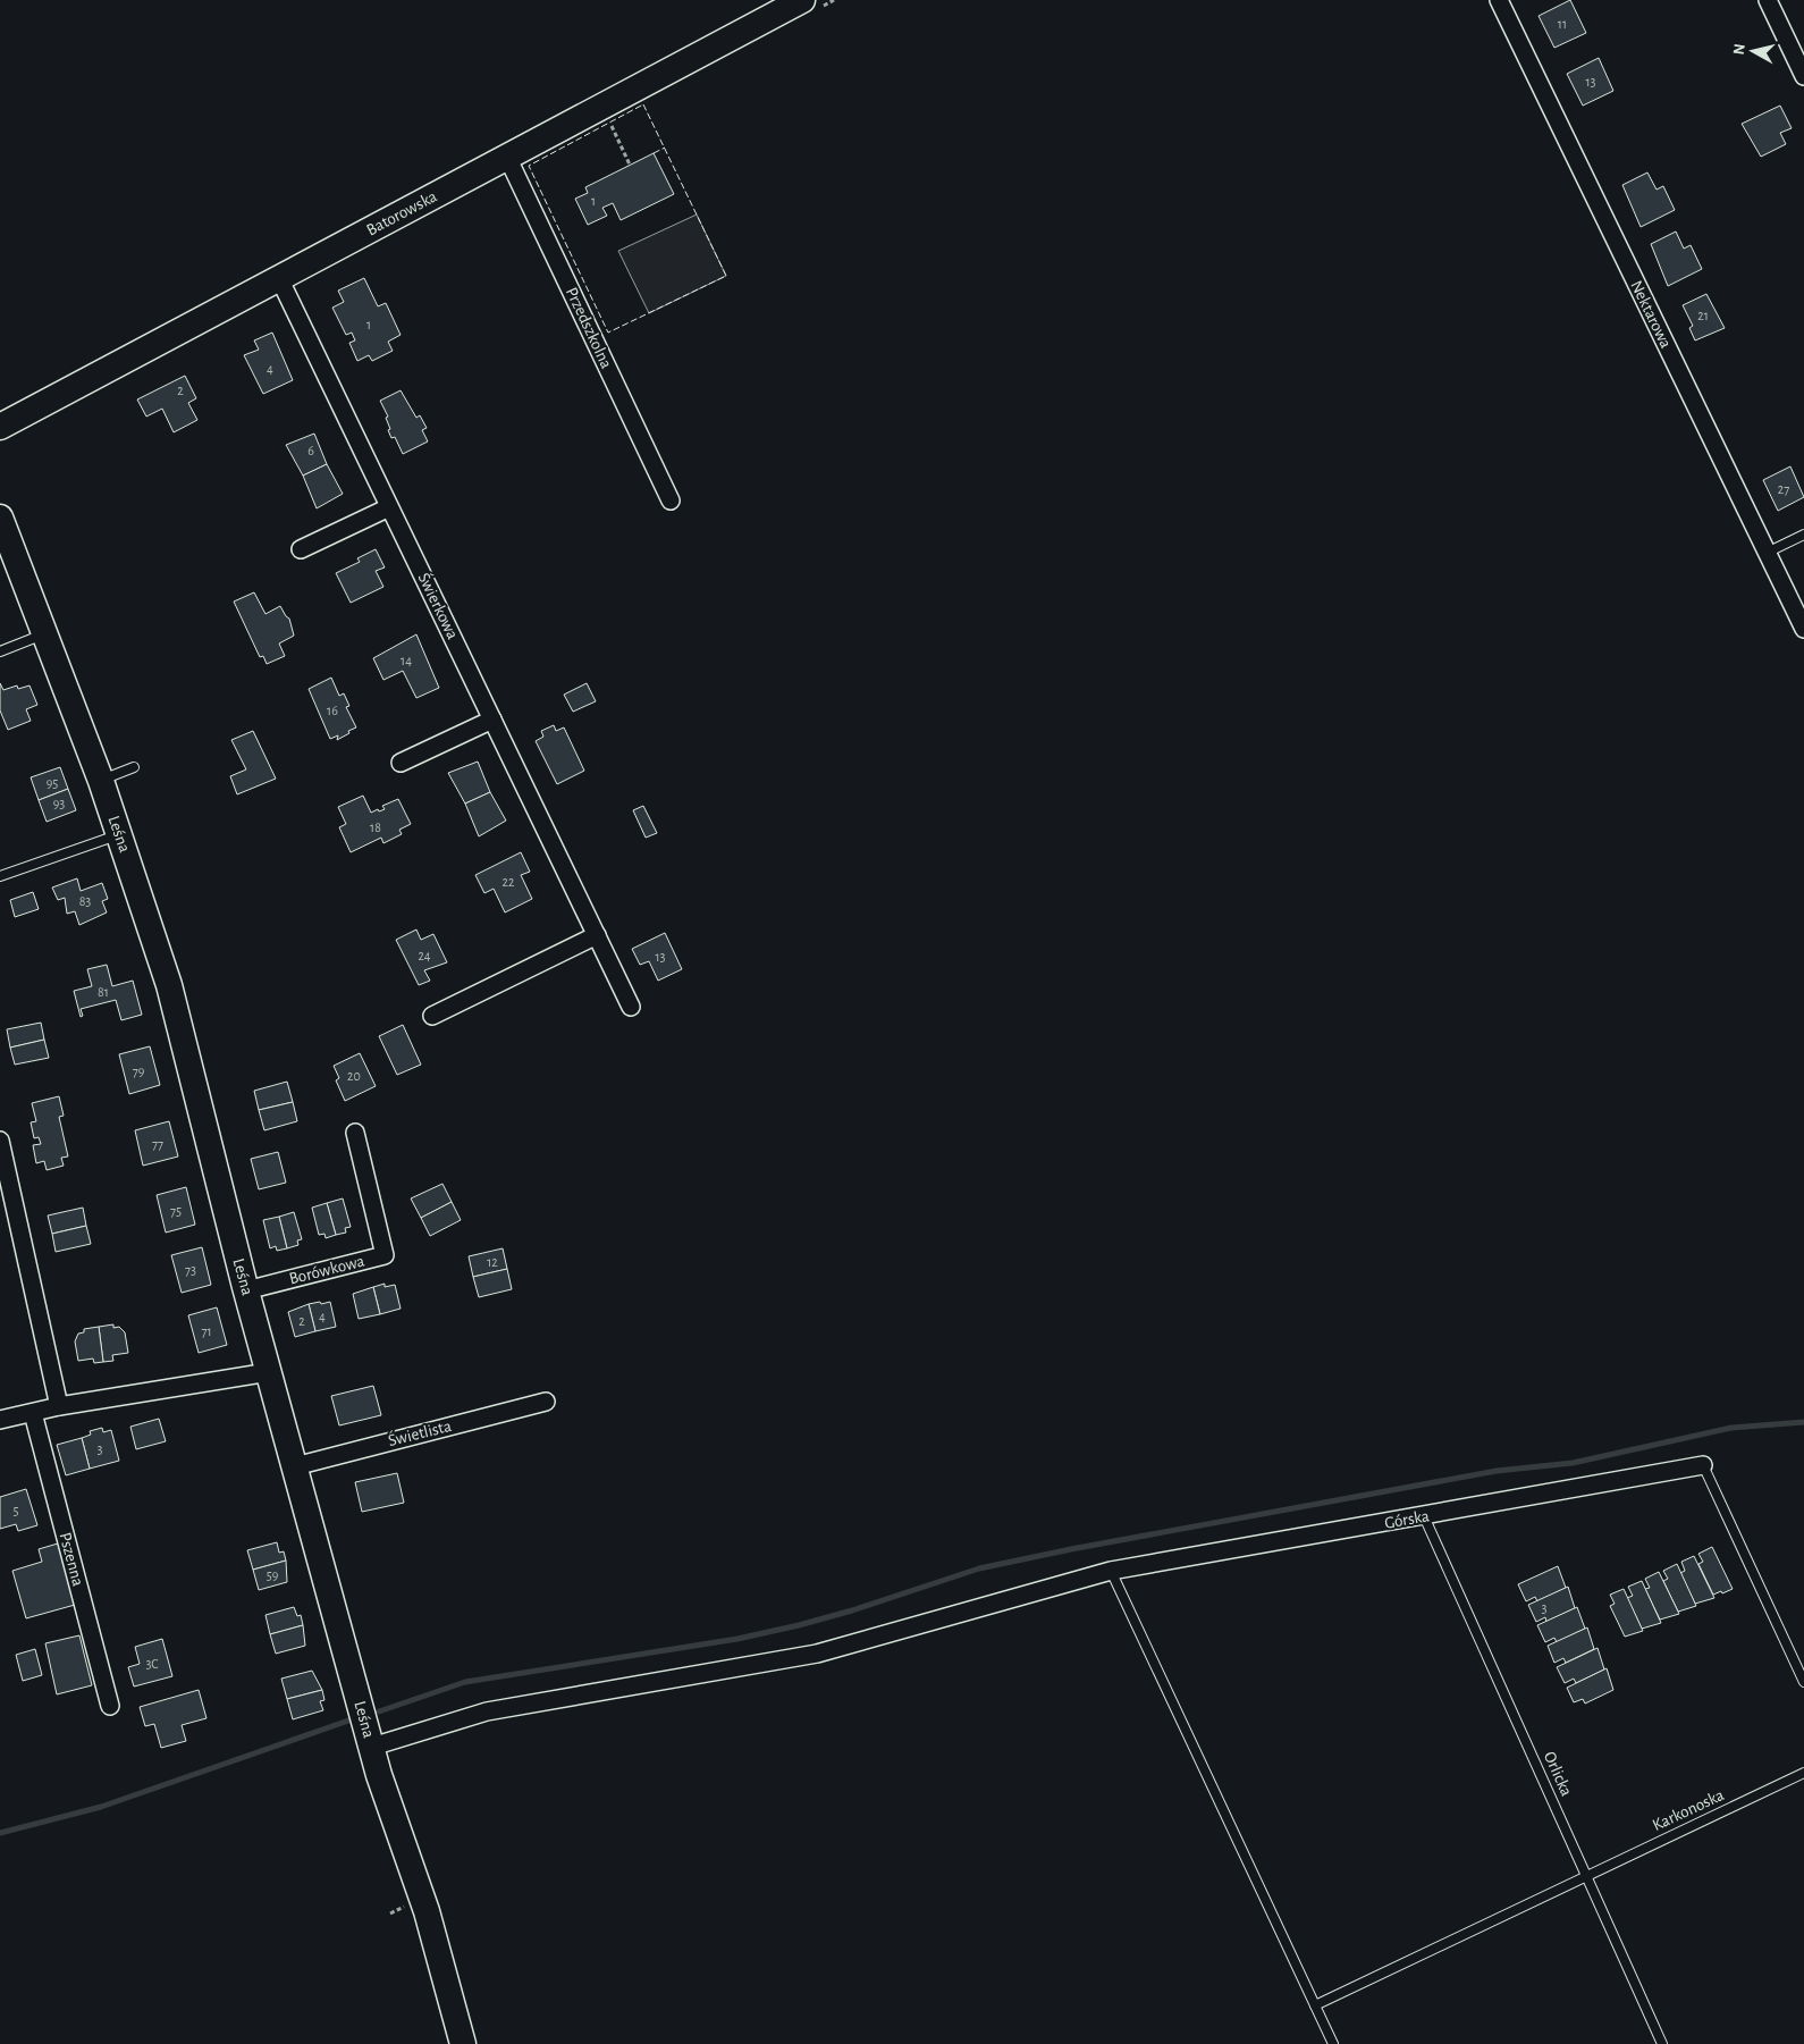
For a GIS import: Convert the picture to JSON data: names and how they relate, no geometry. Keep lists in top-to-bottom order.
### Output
{
  "streets": {
    "street": [
      "Batorowska",
      "Nektarowa",
      "Przedszkolna",
      "Świerkowa",
      "Leśna",
      "Borówkowa",
      "Świetlista",
      "Górska",
      "Pszenna"
    ],
    "lane": ["Orlicka", "Karkonoska"]
  },
  "crossings": [
    ["Batorowska", "Przedszkolna"],
    ["Batorowska", "Świerkowa"],
    ["Leśna", "Borówkowa"],
    ["Leśna", "Świetlista"],
    ["Leśna", "Górska"],
    ["Górska", "Orlicka"],
    ["Orlicka", "Karkonoska"]
  ],
  "house_numbers": [
    "11",
    "13",
    "1",
    "21",
    "1",
    "4",
    "2",
    "6",
    "27",
    "14",
    "16",
    "95",
    "93",
    "18",
    "22",
    "83",
    "24",
    "13",
    "81",
    "79",
    "20",
    "77",
    "75",
    "12",
    "73",
    "4",
    "2",
    "71",
    "3",
    "5",
    "59",
    "3",
    "3C"
  ],
  "north": "left"
}
